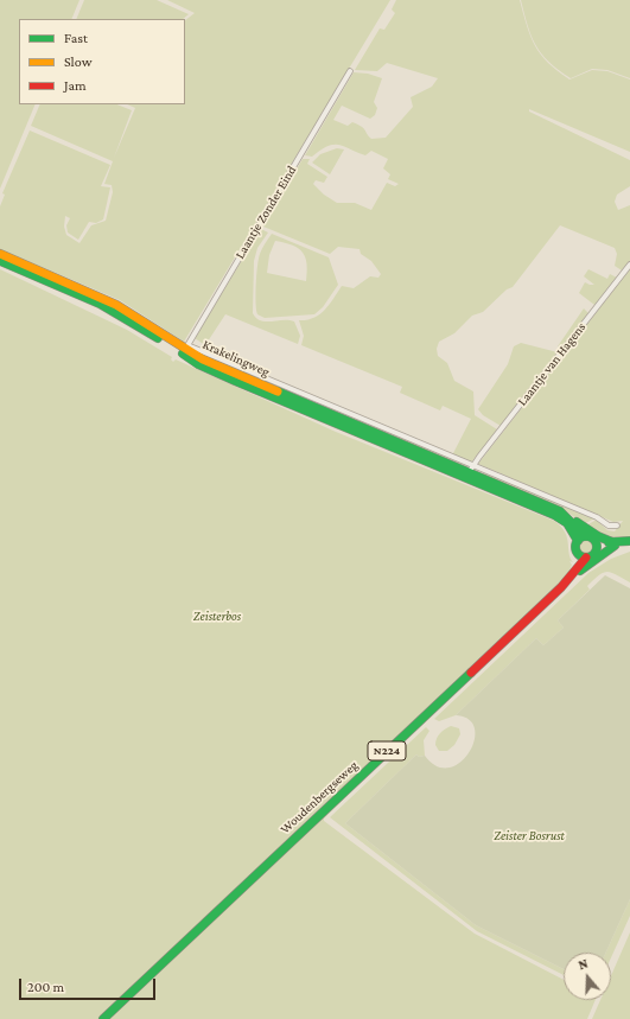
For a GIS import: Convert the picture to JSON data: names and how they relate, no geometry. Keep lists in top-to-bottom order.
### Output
{
  "streets": {
    "main road": ["Krakelingweg", "N224", "Woudenbergseweg"],
    "street": ["Laantje Zonder Eind", "Laantje van Hagens"]
  },
  "crossings": [
    ["Laantje Zonder Eind", "Krakelingweg"],
    ["Krakelingweg", "Laantje van Hagens"],
    ["Krakelingweg", "N224"],
    ["Krakelingweg", "Woudenbergseweg"],
    ["N224", "Woudenbergseweg"]
  ],
  "parks": ["Zeisterbos", "Zeister Bosrust"],
  "legend": ["Fast", "Slow", "Jam"],
  "scale_bar": "200 m",
  "north": "top"
}
